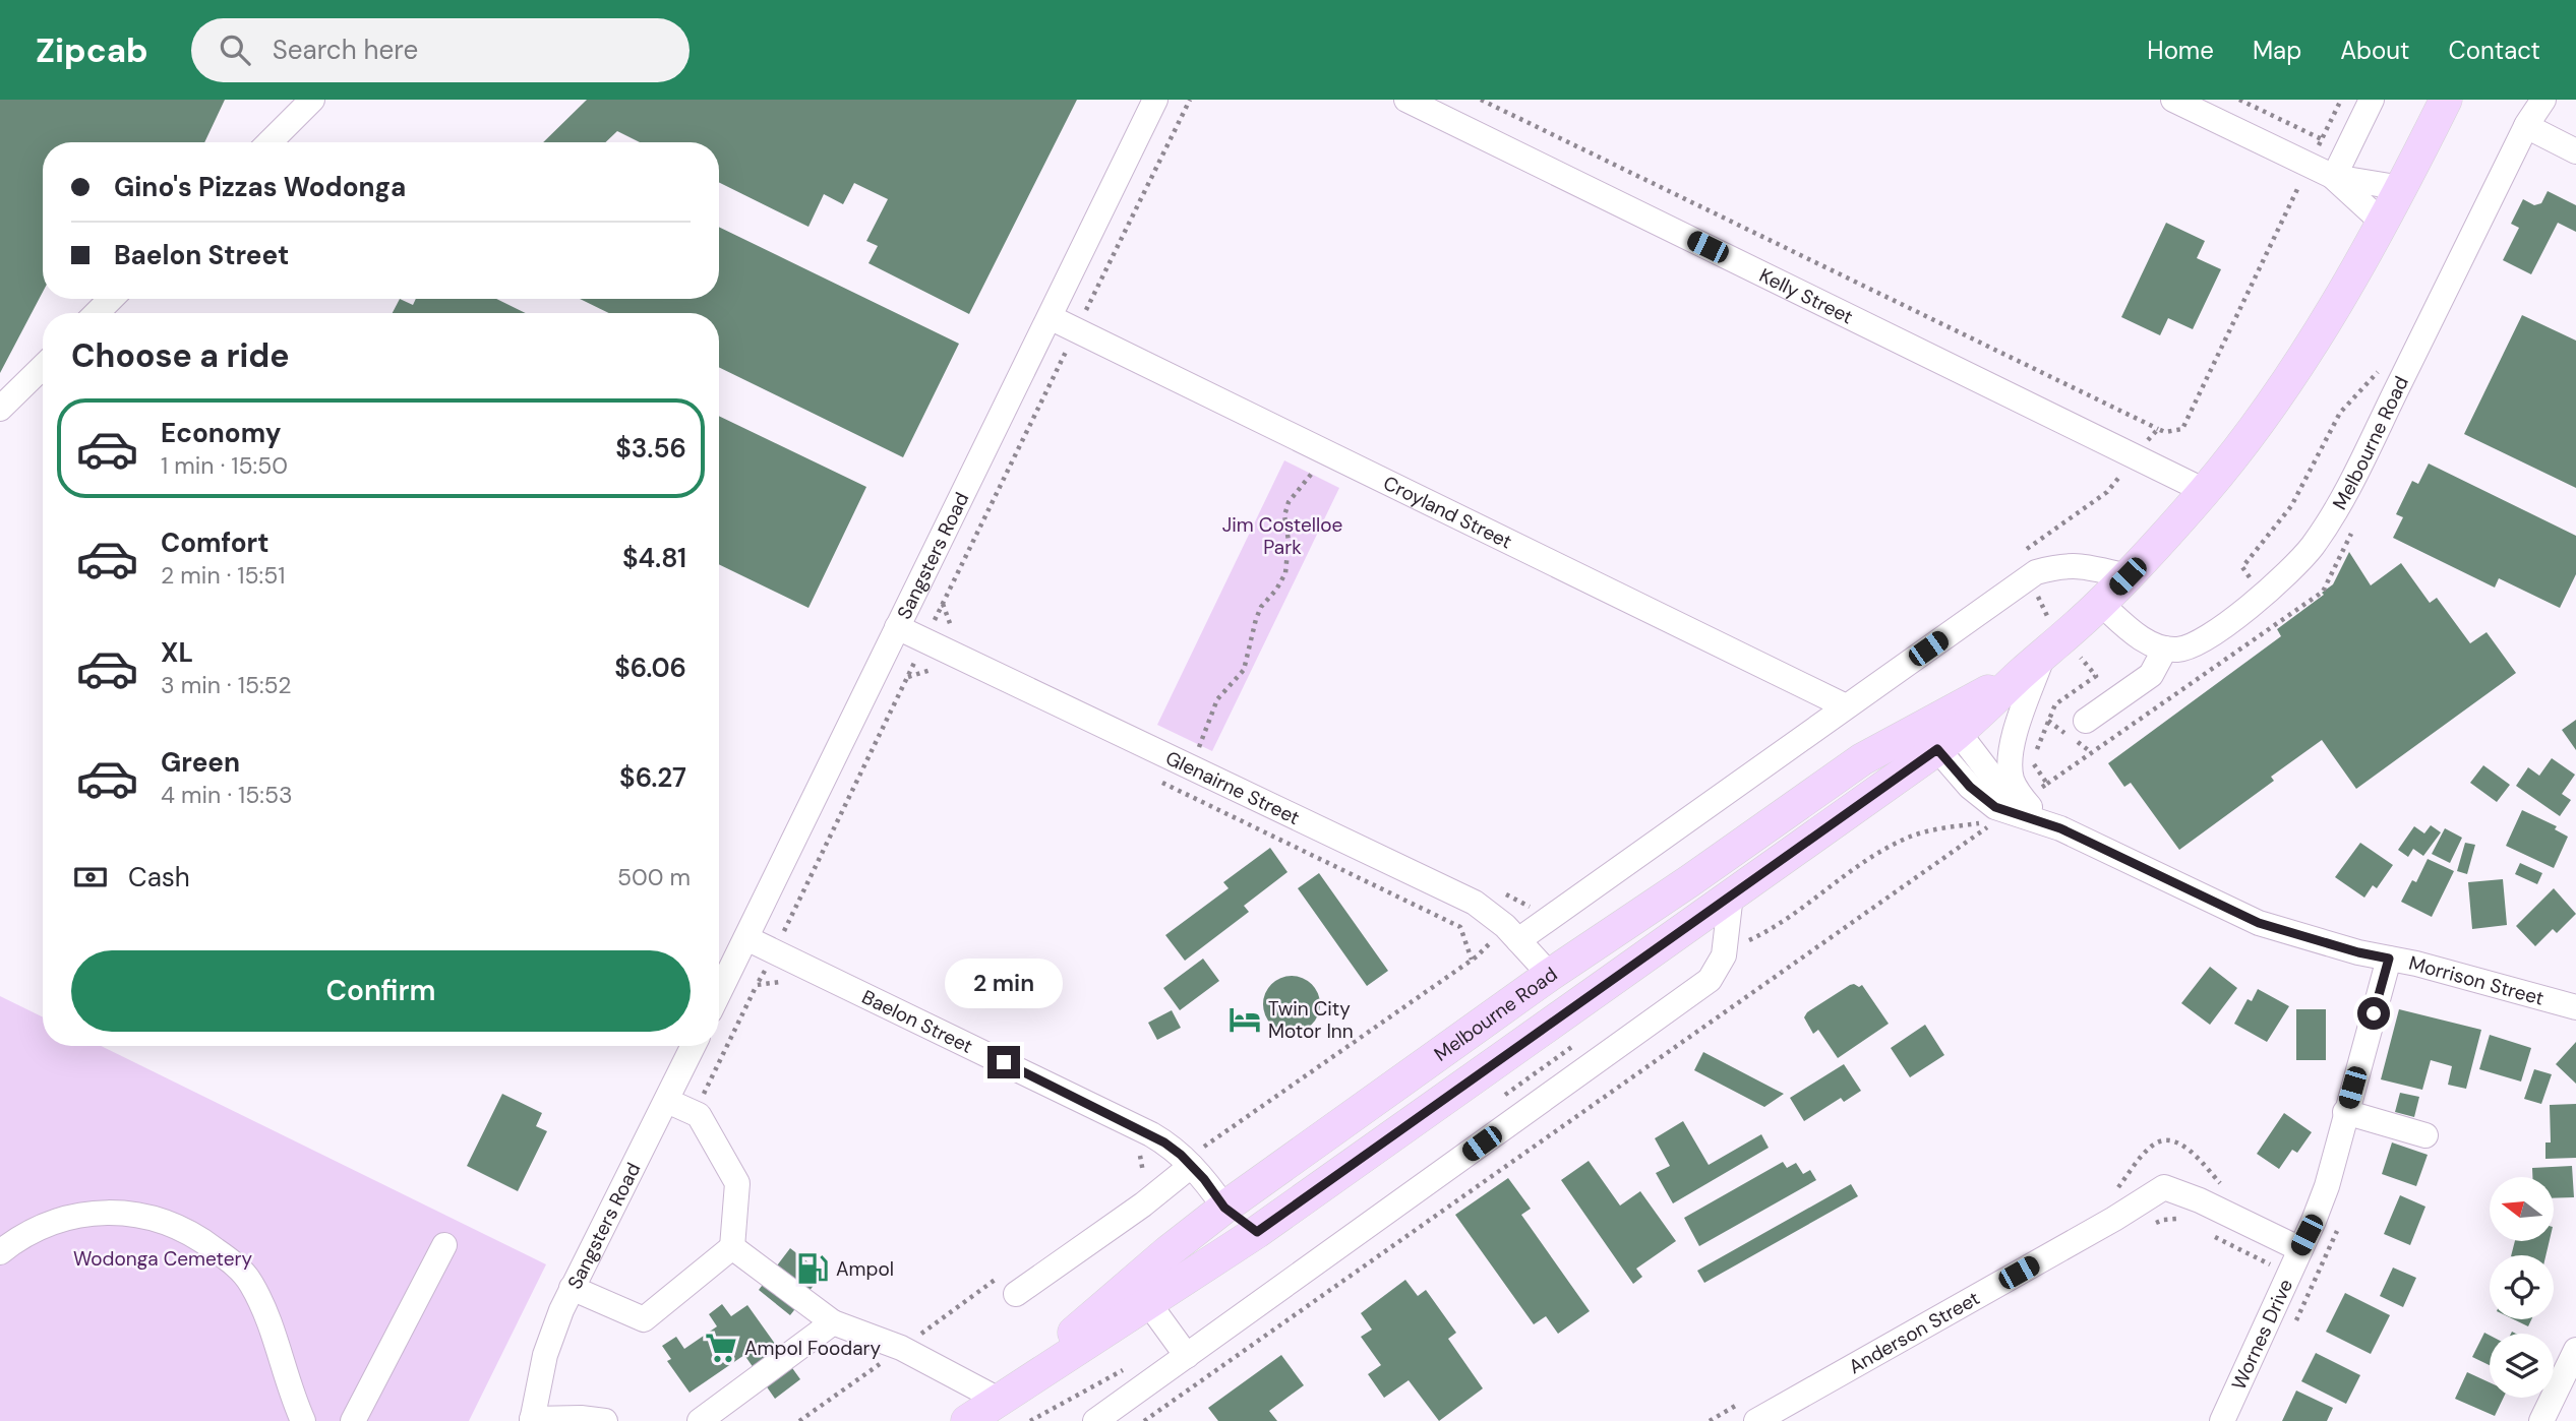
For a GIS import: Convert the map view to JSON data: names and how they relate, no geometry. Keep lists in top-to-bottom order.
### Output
{
  "streets": {
    "main road": ["Melbourne Road", "Baelon Street"],
    "street": [
      "Kelly Street",
      "Croyland Street",
      "Sangsters Road",
      "Glenairne Street",
      "Morrison Street",
      "Anderson Street",
      "Wornes Drive"
    ]
  },
  "crossings": [
    ["Kelly Street", "Melbourne Road"],
    ["Melbourne Road", "Glenairne Street"],
    ["Melbourne Road", "Morrison Street"],
    ["Melbourne Road", "Baelon Street"],
    ["Croyland Street", "Sangsters Road"],
    ["Sangsters Road", "Glenairne Street"],
    ["Sangsters Road", "Baelon Street"],
    ["Morrison Street", "Wornes Drive"],
    ["Anderson Street", "Wornes Drive"]
  ],
  "parks": ["Jim Costelloe Park", "Wodonga Cemetery"],
  "places": {
    "hotel": ["Twin City Motor Inn"],
    "fuel station": ["Ampol"],
    "supermarket": ["Ampol Foodary"]
  },
  "north": "left",
  "page": {
    "header": "Zipcab",
    "search": "Search here",
    "nav": [
      "Home",
      "Map",
      "About",
      "Contact"
    ],
    "banner": ["Gino's Pizzas Wodonga", "Baelon Street"],
    "heading": "Choose a ride",
    "list": [
      {
        "name": "Economy",
        "note": "1 min · 15:50",
        "value": "$3.56"
      },
      {
        "name": "Comfort",
        "note": "2 min · 15:51",
        "value": "$4.81"
      },
      {
        "name": "XL",
        "note": "3 min · 15:52",
        "value": "$6.06"
      },
      {
        "name": "Green",
        "note": "4 min · 15:53",
        "value": "$6.27"
      }
    ],
    "pay": ["Cash", "500 m"],
    "buttons": "Confirm",
    "bubble": "2 min"
  }
}
